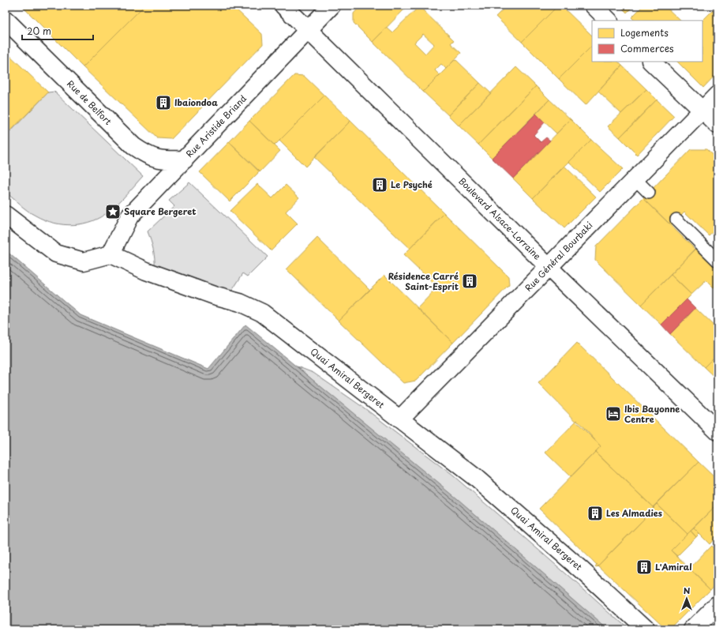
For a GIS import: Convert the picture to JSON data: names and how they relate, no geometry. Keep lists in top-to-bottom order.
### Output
{
  "streets": {
    "street": [
      "Rue de Belfort",
      "Rue Aristide Briand",
      "Boulevard Alsace-Lorraine",
      "Rue Général Bourbaki",
      "Quai Amiral Bergeret"
    ]
  },
  "crossings": [
    ["Rue de Belfort", "Rue Aristide Briand"],
    ["Rue Aristide Briand", "Boulevard Alsace-Lorraine"],
    ["Rue Aristide Briand", "Quai Amiral Bergeret"],
    ["Boulevard Alsace-Lorraine", "Rue Général Bourbaki"],
    ["Rue Général Bourbaki", "Quai Amiral Bergeret"]
  ],
  "places": {
    "building": [
      "Ibaiondoa",
      "Le Psyché",
      "Résidence Carré Saint-Esprit",
      "Les Almadies",
      "L'Amiral"
    ],
    "place": ["Square Bergeret"],
    "hotel": ["Ibis Bayonne Centre"]
  },
  "legend": ["Logements", "Commerces"],
  "scale_bar": "20 m",
  "north": "top"
}
